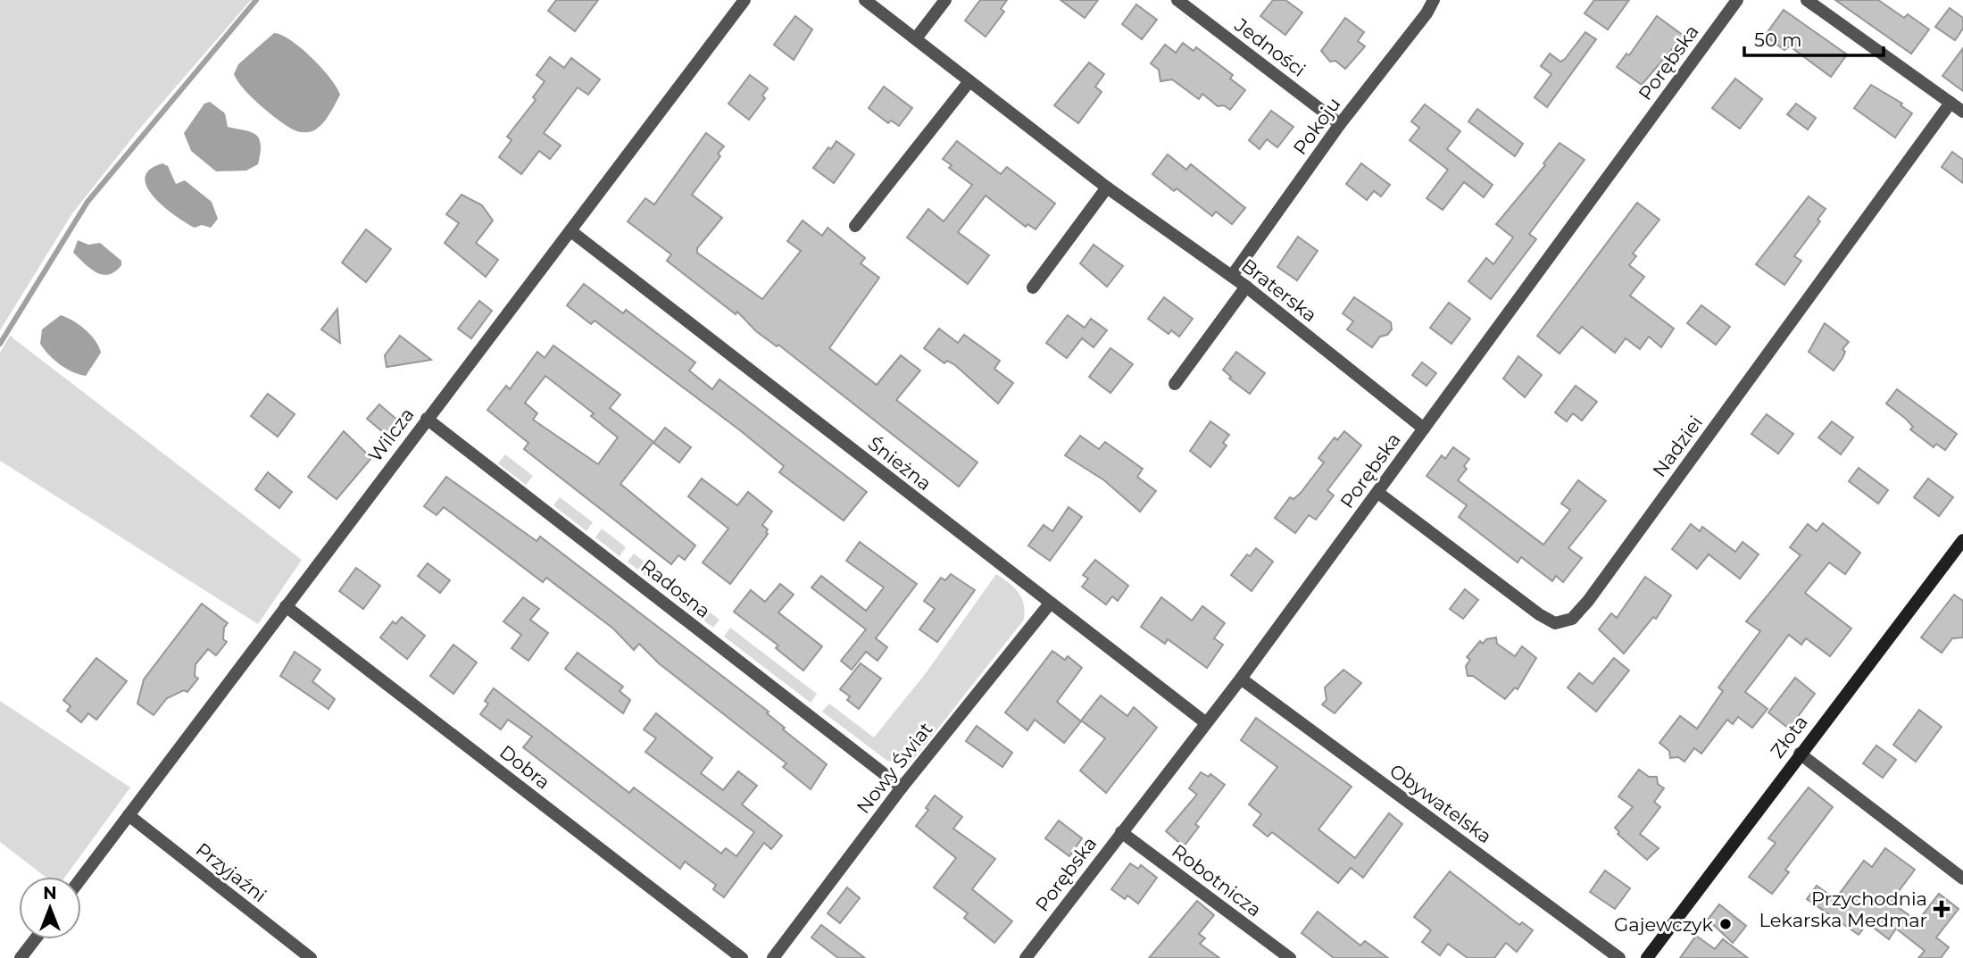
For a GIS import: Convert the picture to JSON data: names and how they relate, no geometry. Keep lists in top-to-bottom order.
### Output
{
  "streets": {
    "street": [
      "Jedności",
      "Porębska",
      "Pokoju",
      "Braterska",
      "Wilcza",
      "Nadziei",
      "Śnieżna",
      "Radosna",
      "Złota",
      "Dobra",
      "Nowy Świat",
      "Obywatelska",
      "Przyjaźni",
      "Robotnicza"
    ]
  },
  "crossings": [
    ["Jedności", "Pokoju"],
    ["Porębska", "Braterska"],
    ["Porębska", "Nadziei"],
    ["Porębska", "Śnieżna"],
    ["Porębska", "Obywatelska"],
    ["Porębska", "Robotnicza"],
    ["Pokoju", "Braterska"],
    ["Wilcza", "Śnieżna"],
    ["Wilcza", "Radosna"],
    ["Wilcza", "Dobra"],
    ["Wilcza", "Przyjaźni"],
    ["Śnieżna", "Nowy Świat"],
    ["Radosna", "Nowy Świat"]
  ],
  "places": {
    "health": ["Przychodnia Lekarska Medmar"],
    "other": ["Gajewczyk"]
  },
  "scale_bar": "50 m",
  "north": "top"
}
